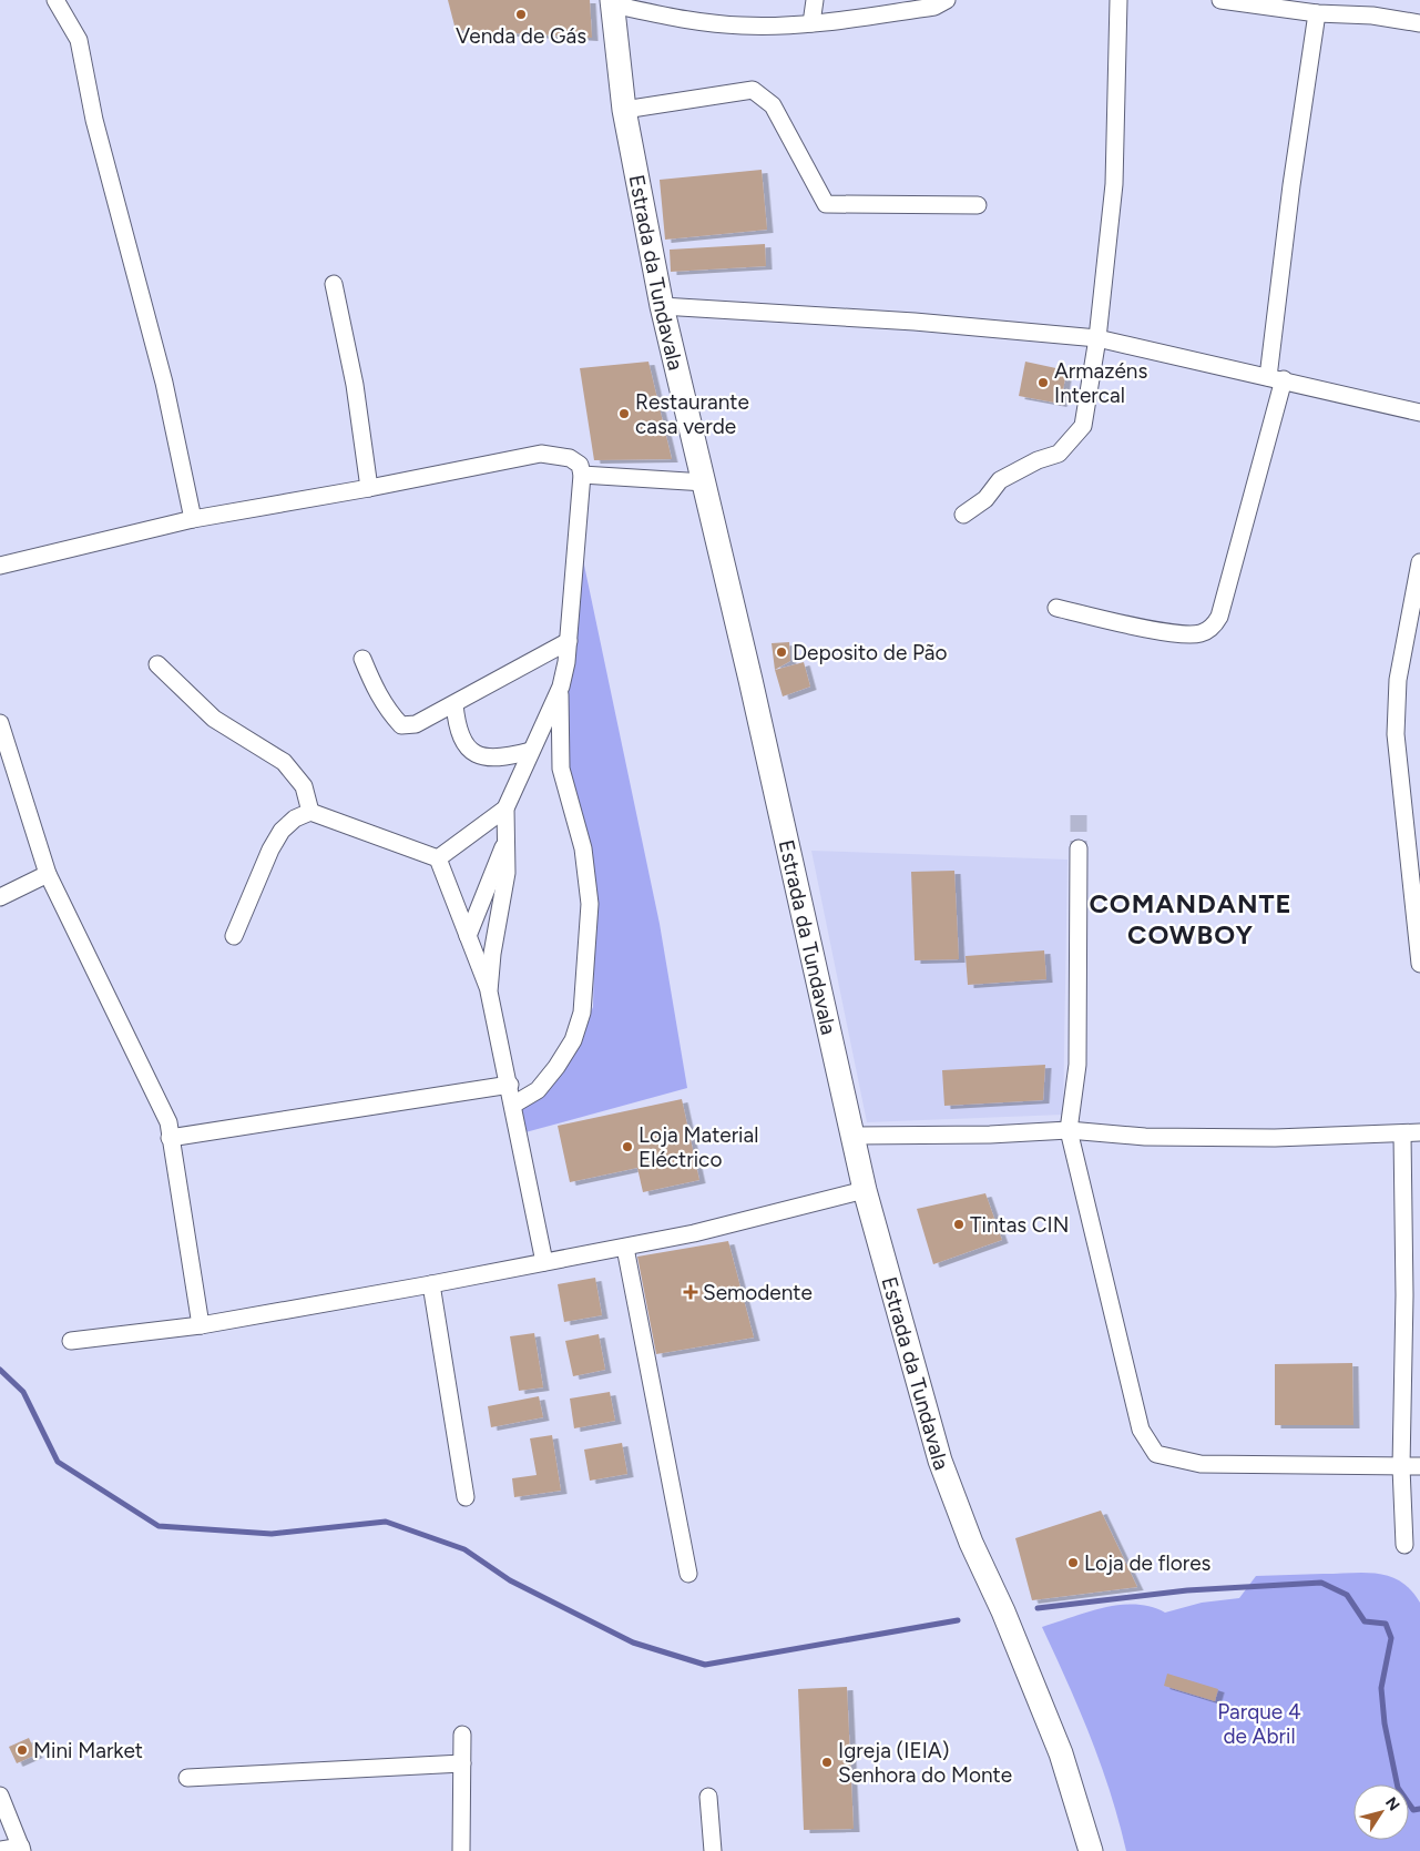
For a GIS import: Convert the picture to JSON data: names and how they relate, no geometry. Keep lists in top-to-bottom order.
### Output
{
  "streets": {
    "main road": ["Estrada da Tundavala"]
  },
  "districts": ["COMANDANTE COWBOY"],
  "parks": ["Parque 4 de Abril"],
  "places": {
    "other": [
      "Venda de Gás",
      "Armazéns Intercal",
      "Restaurante casa verde",
      "Deposito de Pão",
      "Loja Material Eléctrico",
      "Tintas CIN",
      "Loja de flores",
      "Mini Market",
      "Igreja (IEIA) Senhora do Monte"
    ],
    "health": ["Semodente"]
  },
  "north": "top right"
}
